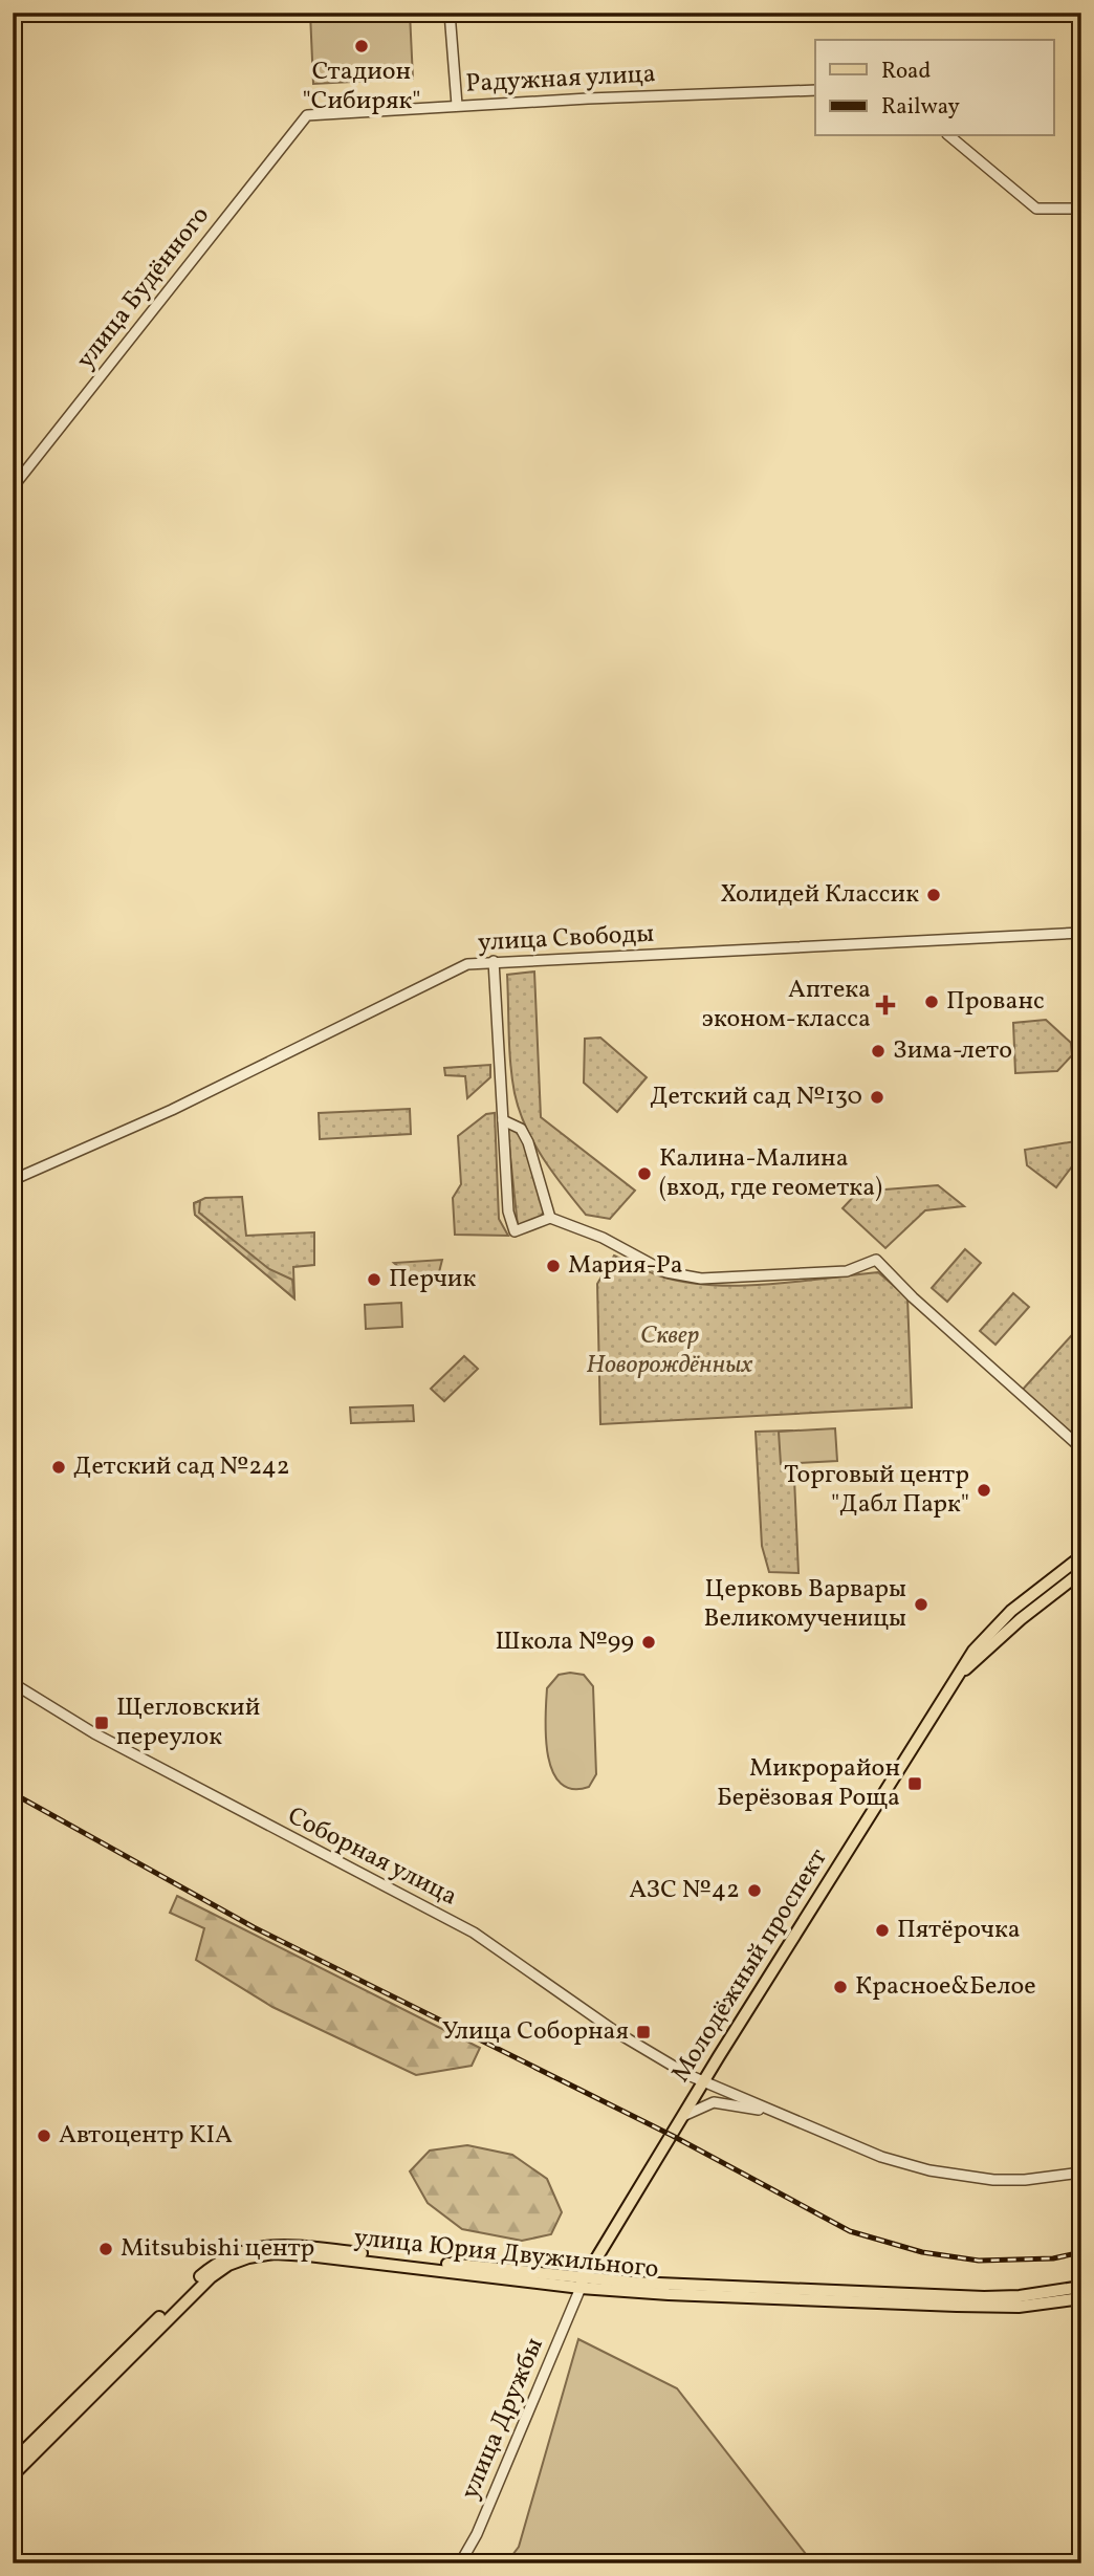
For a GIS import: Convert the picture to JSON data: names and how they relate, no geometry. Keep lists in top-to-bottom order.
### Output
{
  "streets": {
    "main road": ["Молодёжный проспект", "улица Юрия Двужильного"],
    "street": [
      "Радужная улица",
      "улица Будённого",
      "улица Свободы",
      "Соборная улица",
      "улица Дружбы"
    ]
  },
  "crossings": [
    ["Радужная улица", "улица Будённого"],
    ["Соборная улица", "Молодёжный проспект"],
    ["Молодёжный проспект", "улица Юрия Двужильного"],
    ["Молодёжный проспект", "улица Дружбы"],
    ["улица Юрия Двужильного", "улица Дружбы"]
  ],
  "parks": ["Сквер Новорождённых"],
  "places": {
    "other": [
      "Стадион \"Сибиряк\"",
      "Холидей Классик",
      "Прованс",
      "Зима-лето",
      "Детский сад №130",
      "Калина-Малина (вход, где геометка)",
      "Мария-Ра",
      "Перчик",
      "Детский сад №242",
      "Торговый центр \"Дабл Парк\"",
      "Церковь Варвары Великомученицы",
      "Школа №99",
      "АЗС №42",
      "Пятёрочка",
      "Красное&Белое",
      "Автоцентр KIA",
      "Mitsubishi центр"
    ],
    "health": ["Аптека эконом-класса"],
    "transit": ["Щегловский переулок", "Микрорайон Берёзовая Роща", "Улица Соборная"]
  },
  "legend": ["Road", "Railway"]
}
